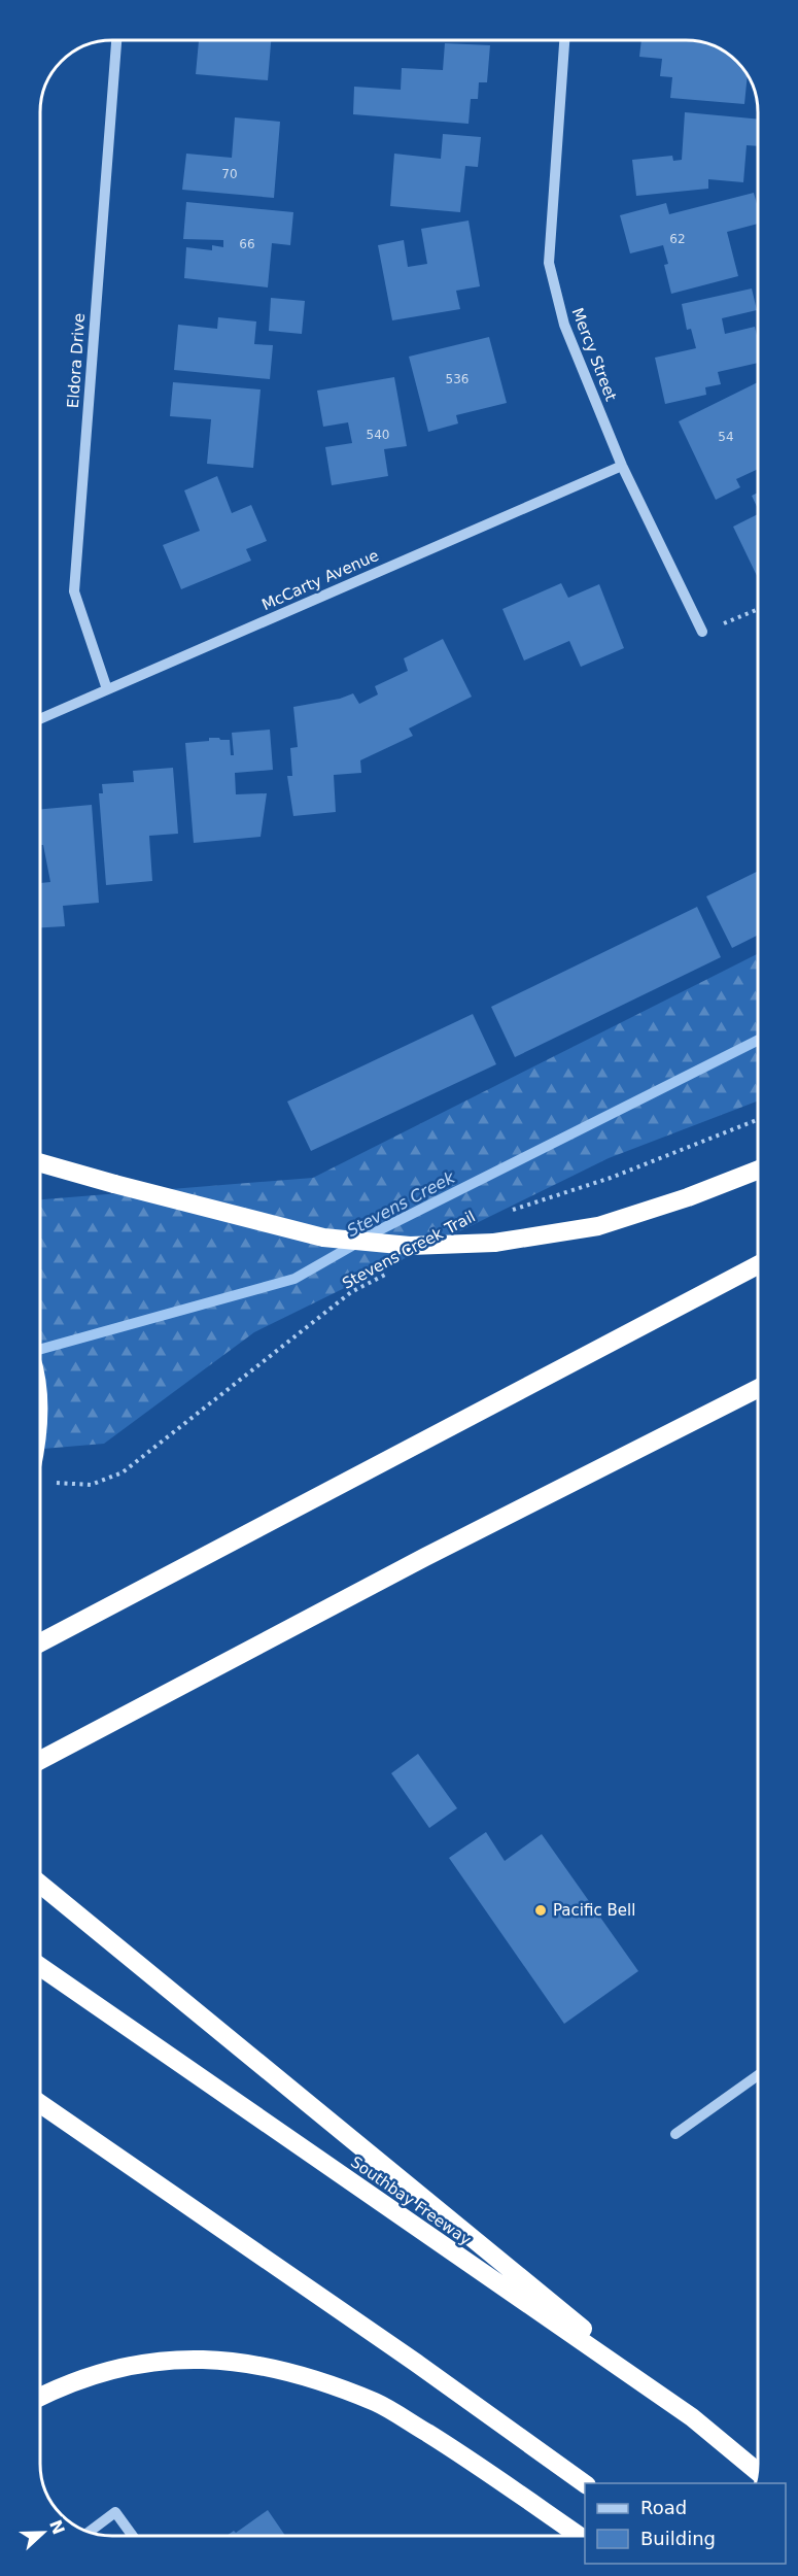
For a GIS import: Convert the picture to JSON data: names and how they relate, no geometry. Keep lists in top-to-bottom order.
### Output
{
  "streets": {
    "highway": ["Southbay Freeway"],
    "street": ["Mercy Street", "Eldora Drive", "McCarty Avenue"],
    "path": ["Stevens Creek Trail"]
  },
  "crossings": [
    ["Mercy Street", "McCarty Avenue"],
    ["Eldora Drive", "McCarty Avenue"]
  ],
  "water": ["Stevens Creek"],
  "places": ["Pacific Bell"],
  "house_numbers": [
    "70",
    "62",
    "66",
    "536",
    "540",
    "54"
  ],
  "legend": ["Road", "Building"],
  "north": "right"
}
